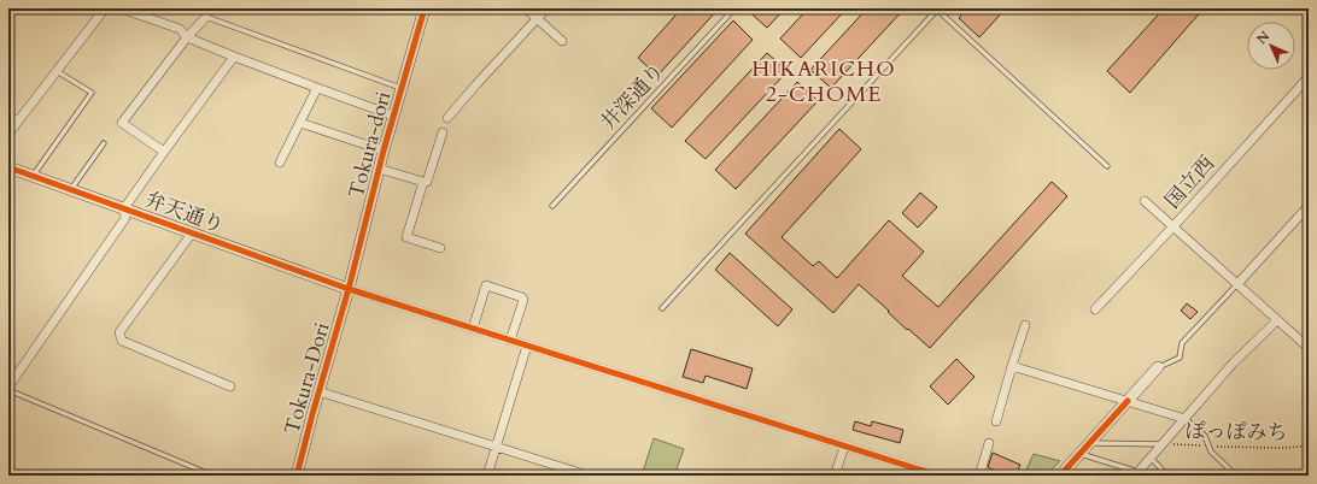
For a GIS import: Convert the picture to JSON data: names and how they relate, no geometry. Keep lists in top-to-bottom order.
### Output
{
  "streets": {
    "street": [
      "Tokura-dori",
      "国立西",
      "弁天通り",
      "Tokura-Dori"
    ],
    "lane": ["井深通り"],
    "path": ["ぽっぽみち"]
  },
  "crossings": [
    ["Tokura-dori", "弁天通り"],
    ["Tokura-dori", "Tokura-Dori"],
    ["弁天通り", "Tokura-Dori"]
  ],
  "districts": ["HIKARICHO 2-CHOME"],
  "north": "top left"
}
